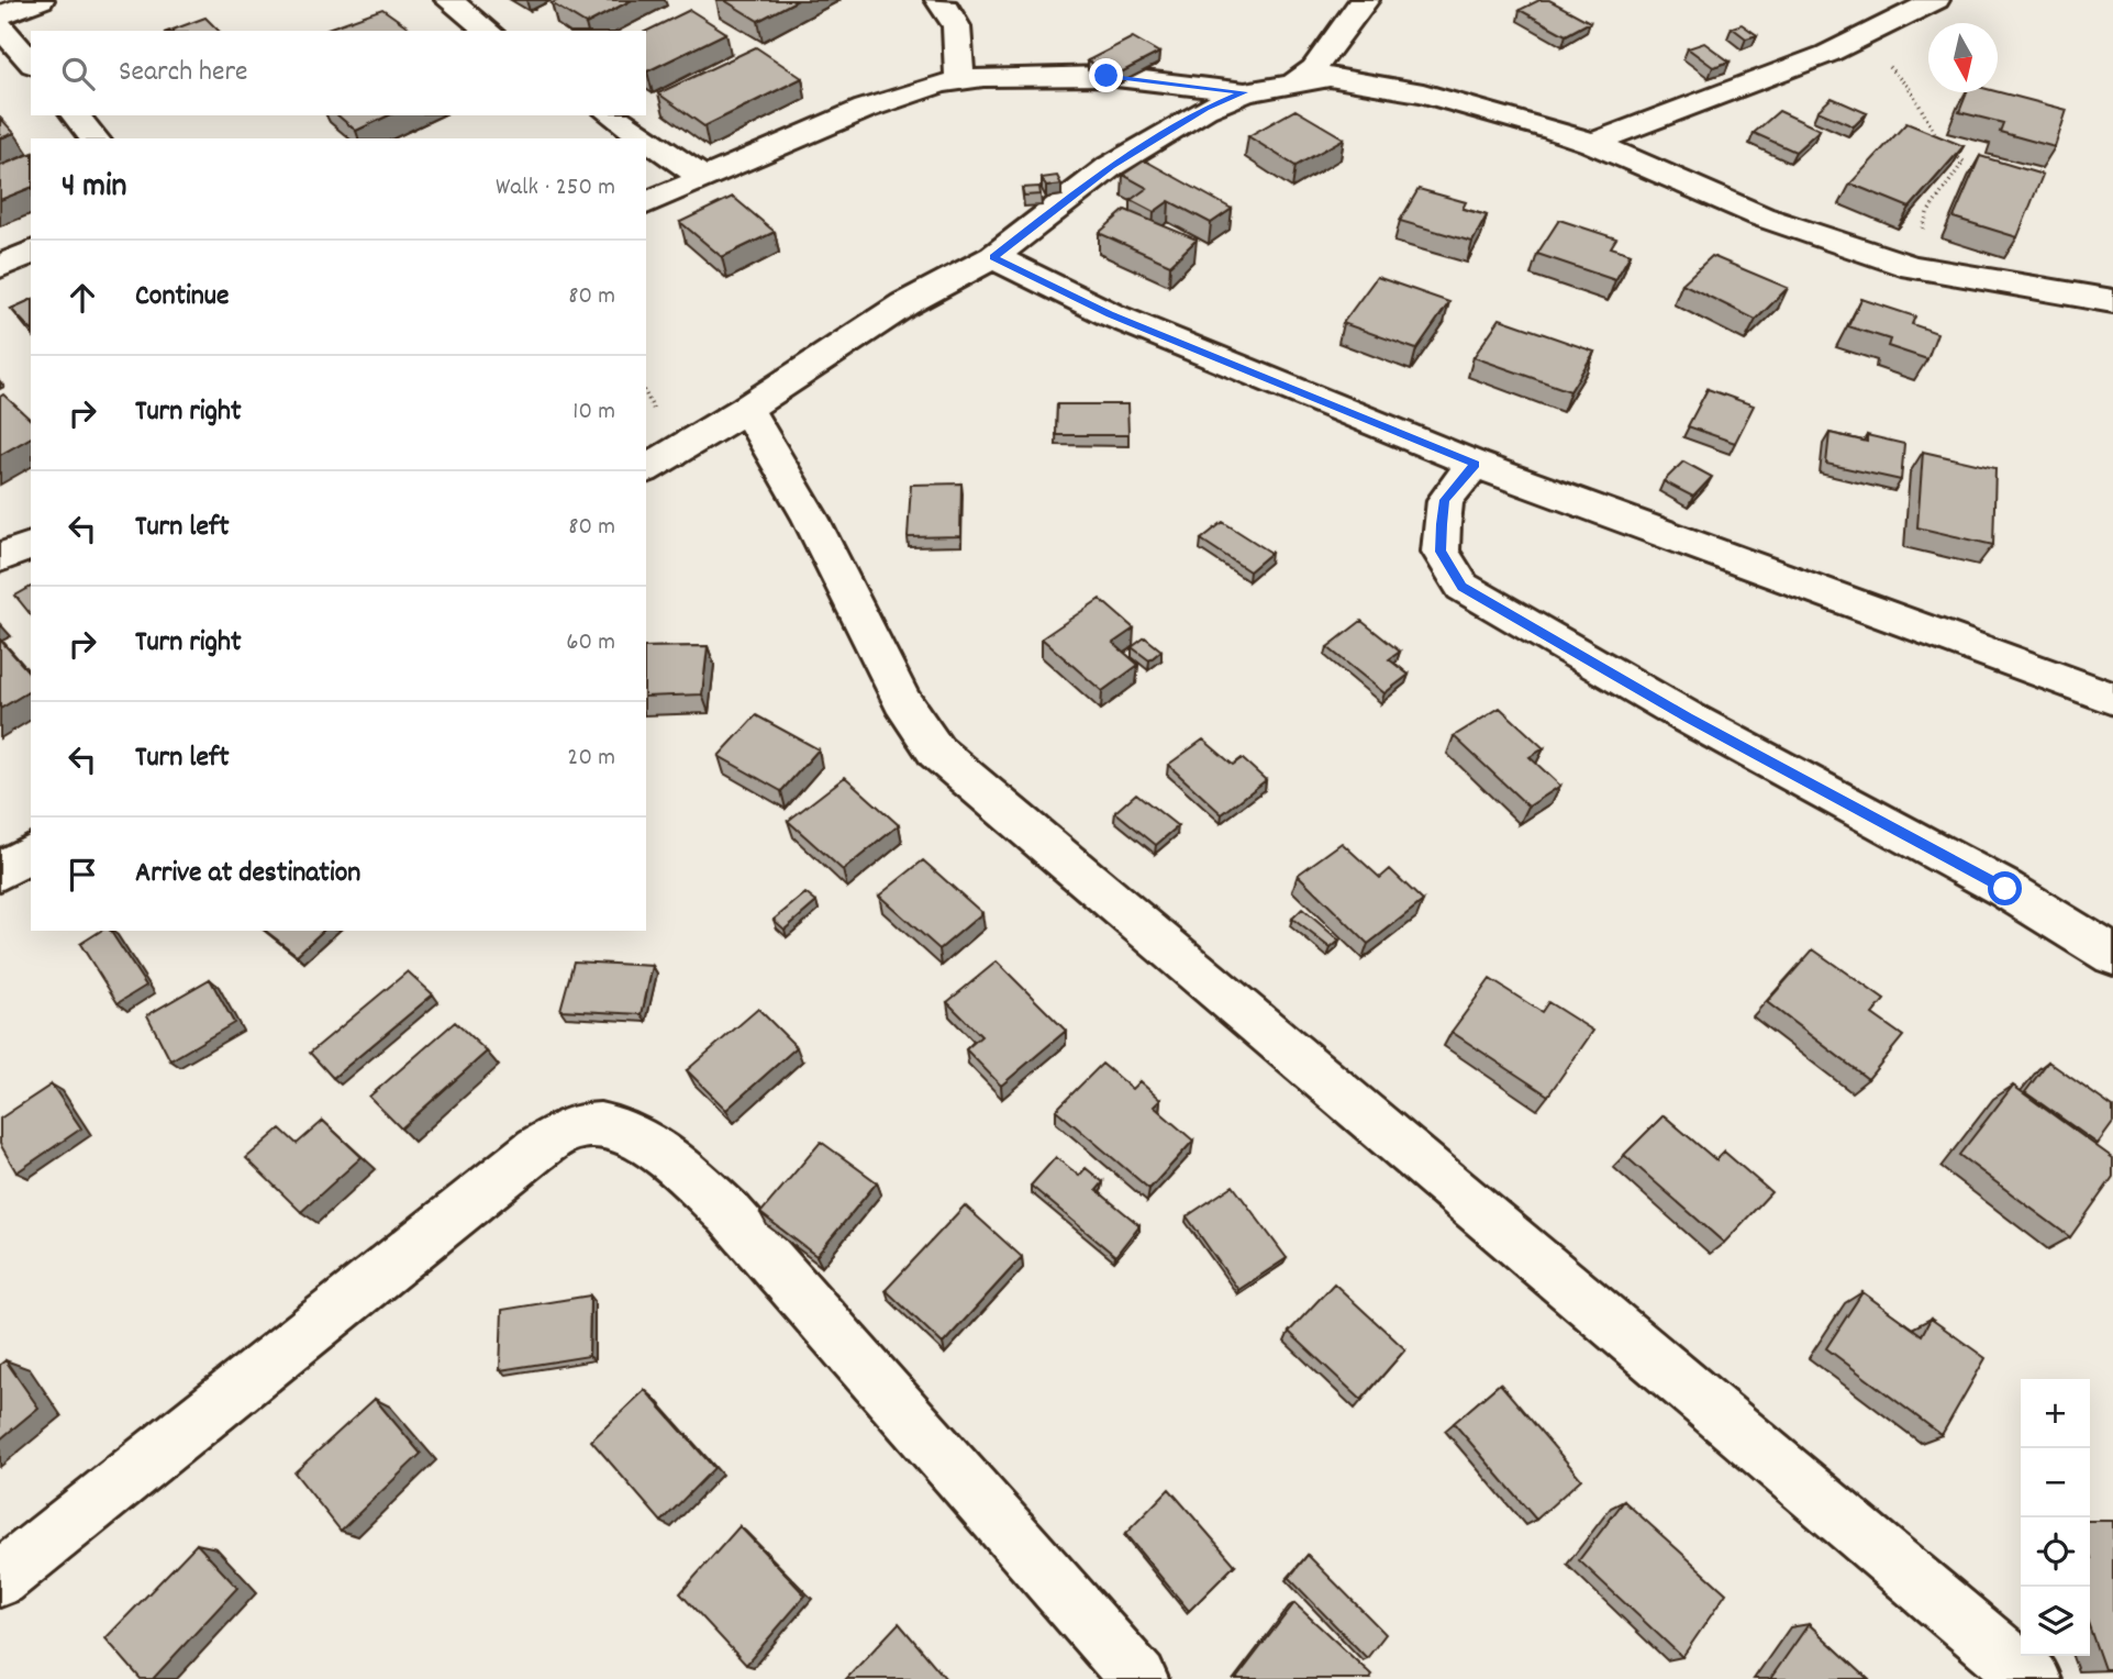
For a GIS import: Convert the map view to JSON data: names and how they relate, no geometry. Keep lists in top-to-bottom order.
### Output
{
  "north": "bottom",
  "page": {
    "search": "Search here",
    "heading": ["4 min", "Walk · 250 m"],
    "list": [
      ["Continue", "80 m"],
      ["Turn right", "10 m"],
      ["Turn left", "80 m"],
      ["Turn right", "60 m"],
      ["Turn left", "20 m"],
      "Arrive at destination"
    ],
    "map_buttons": ["+", "−"]
  }
}
